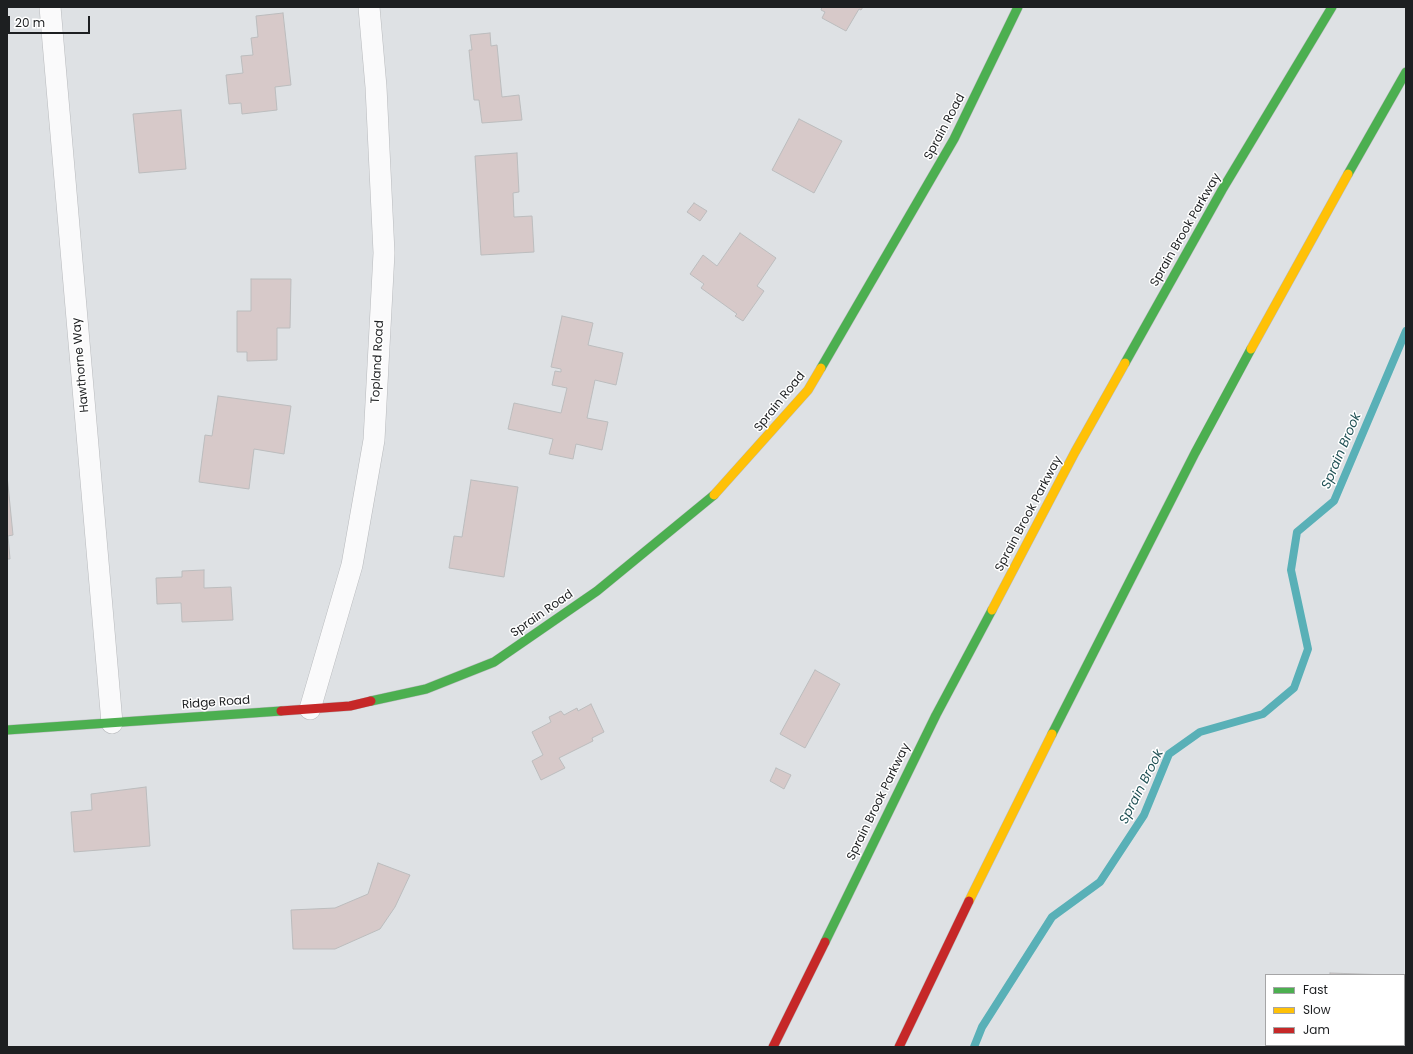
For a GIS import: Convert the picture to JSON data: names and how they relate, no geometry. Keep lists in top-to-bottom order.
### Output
{
  "streets": {
    "main road": ["Sprain Road", "Sprain Brook Parkway", "Ridge Road"],
    "street": ["Topland Road", "Hawthorne Way"]
  },
  "crossings": [
    ["Sprain Road", "Ridge Road"],
    ["Topland Road", "Ridge Road"],
    ["Hawthorne Way", "Ridge Road"]
  ],
  "water": ["Sprain Brook"],
  "legend": ["Fast", "Slow", "Jam"],
  "scale_bar": "20 m"
}
